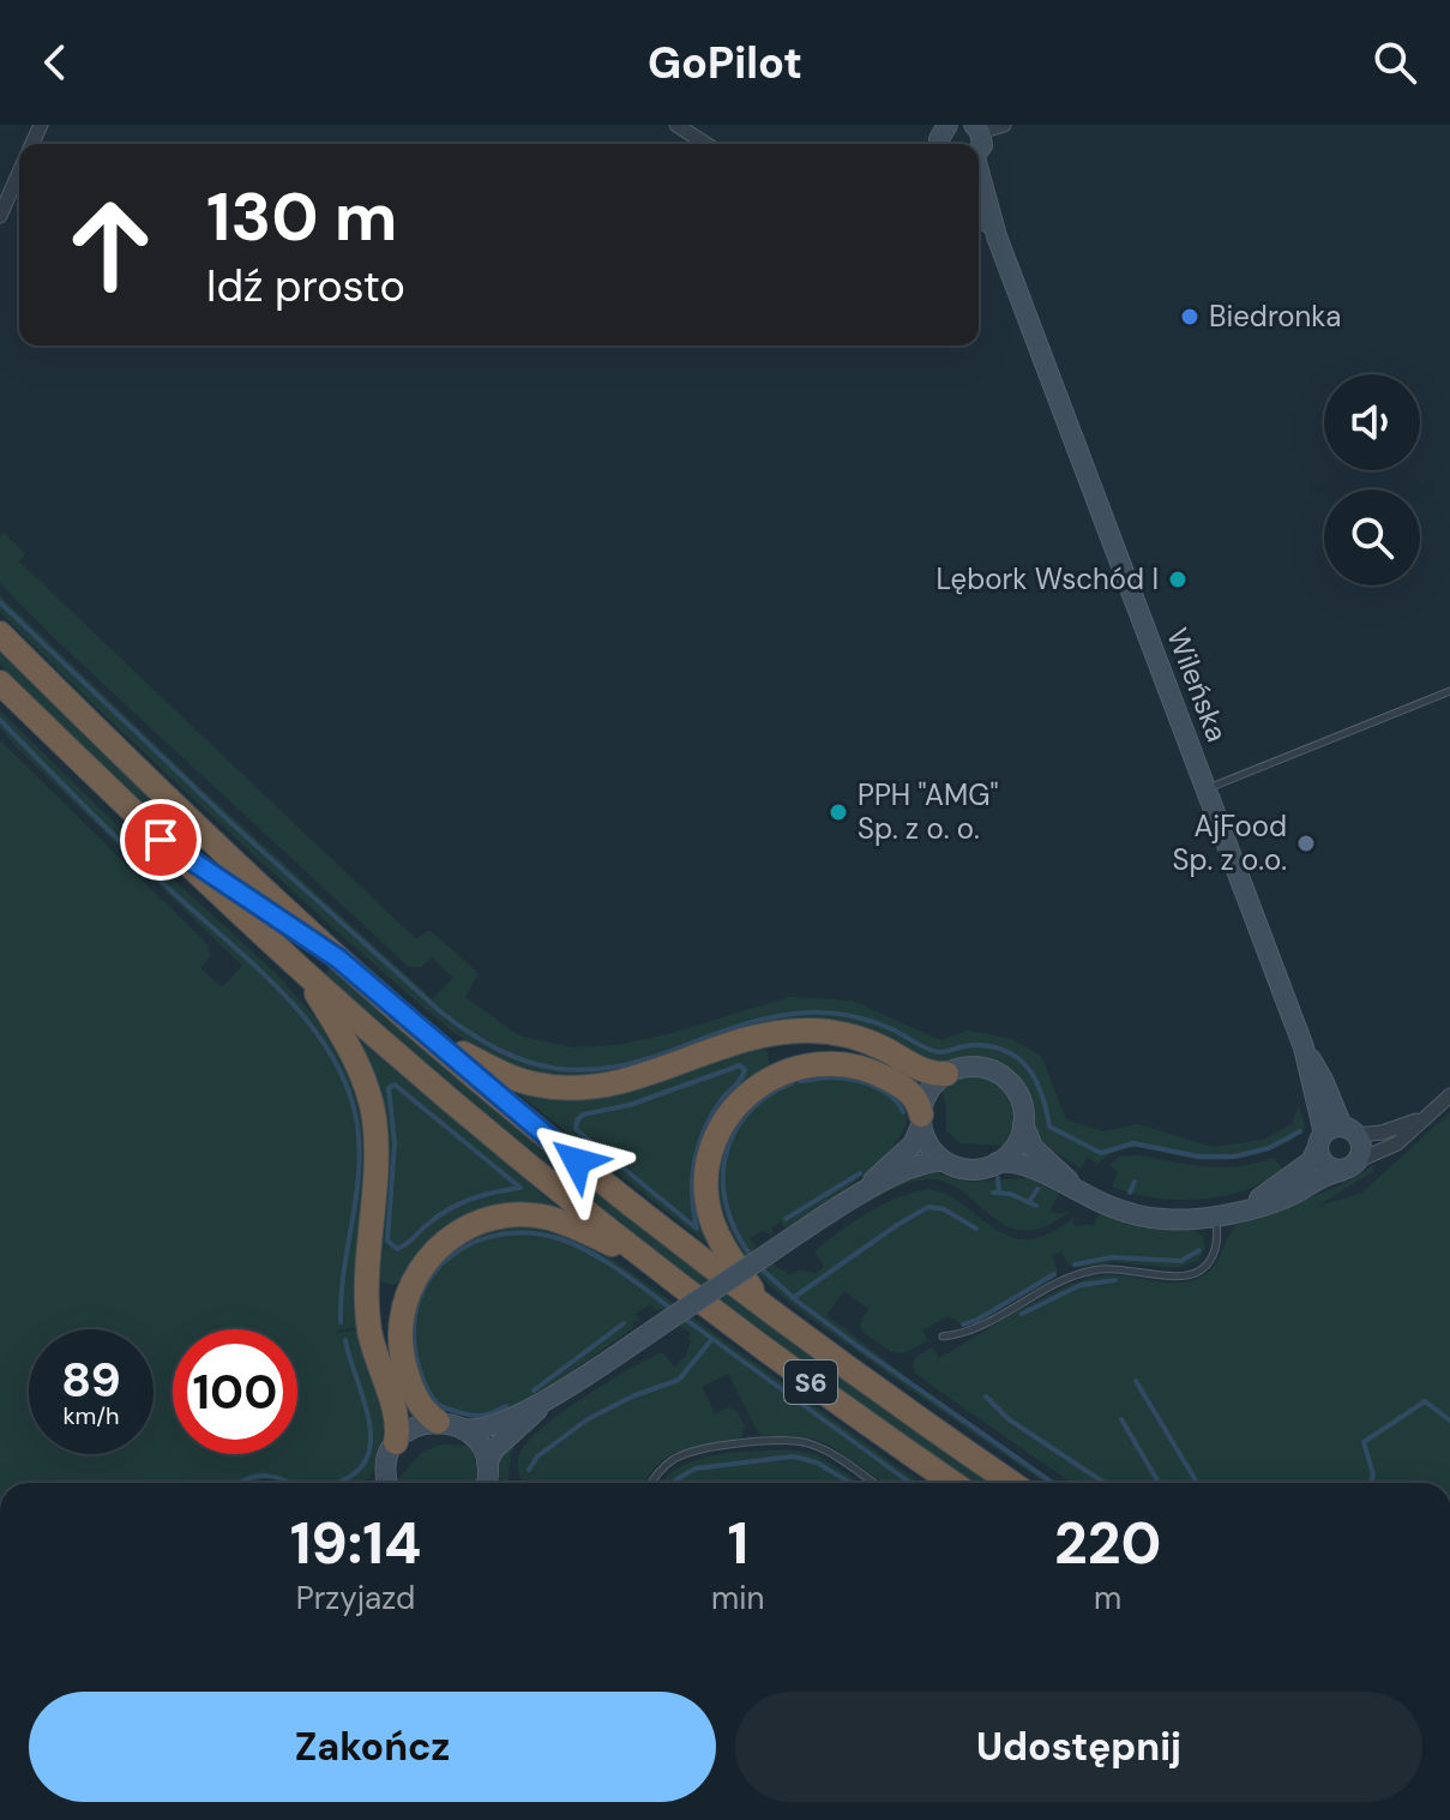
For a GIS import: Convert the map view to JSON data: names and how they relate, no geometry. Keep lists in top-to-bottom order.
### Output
{
  "streets": {
    "highway": ["S6"],
    "main road": ["Wileńska"]
  },
  "places": [
    "Biedronka",
    "Lębork Wschód I",
    "PPH \"AMG\" Sp. z o. o.",
    "AjFood Sp. z o.o."
  ],
  "page": {
    "header": "GoPilot",
    "turn": ["130 m", "Idź prosto"],
    "speed": "89 km/h",
    "limit": "100",
    "eta": [
      "19:14",
      "Przyjazd",
      "1",
      "min",
      "220",
      "m"
    ],
    "buttons": ["Zakończ", "Udostępnij"]
  }
}
